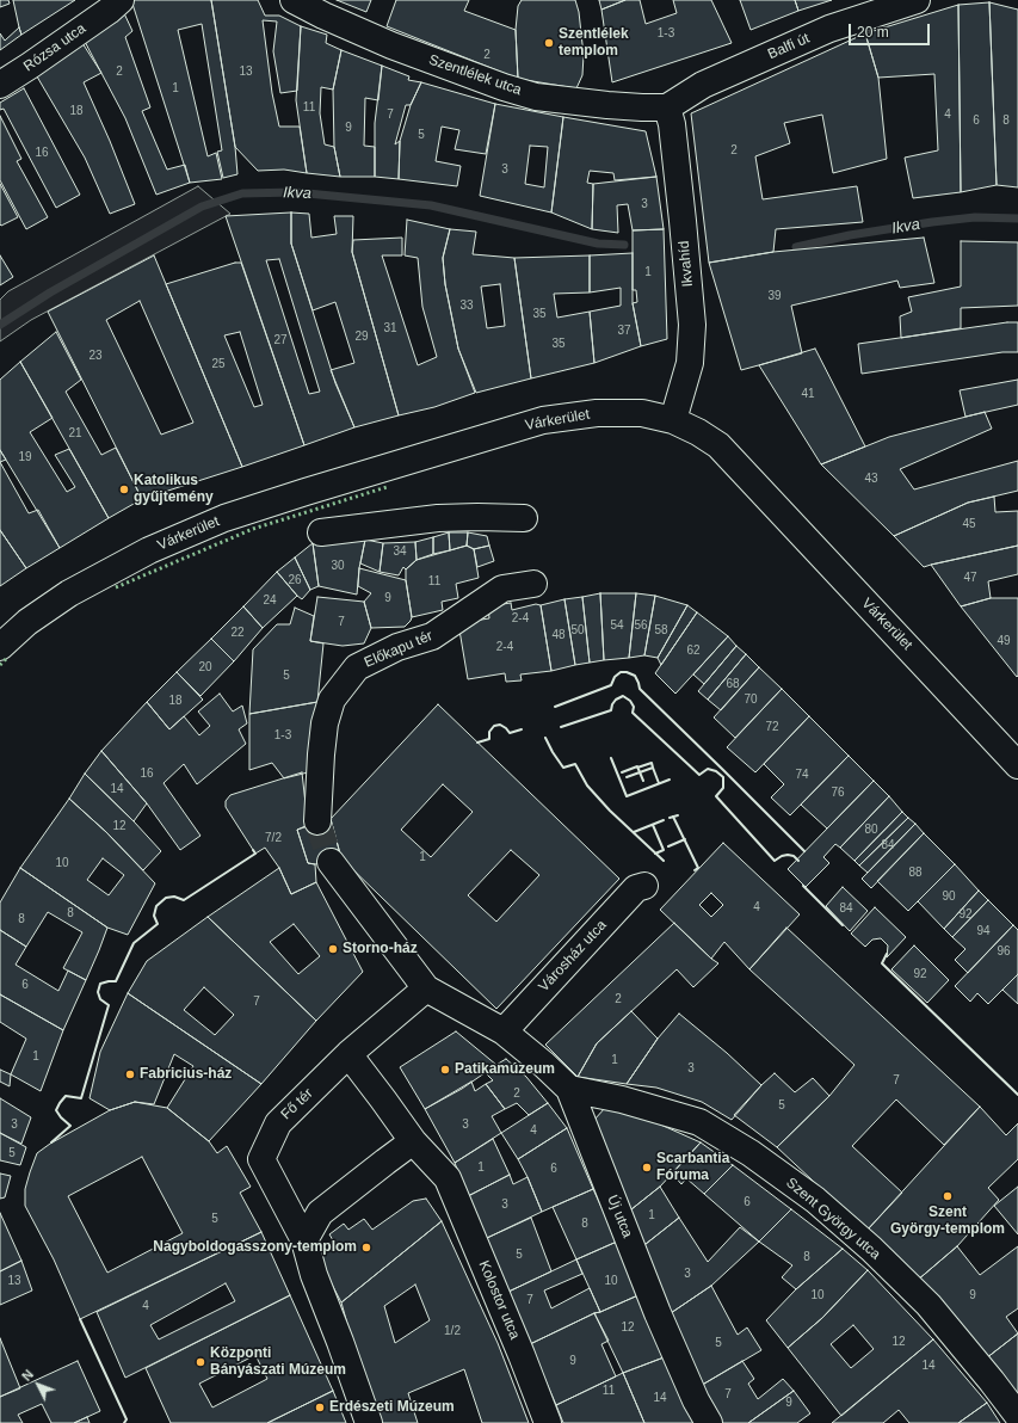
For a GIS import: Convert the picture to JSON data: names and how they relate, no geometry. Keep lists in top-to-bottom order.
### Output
{
  "streets": {
    "street": [
      "Balfi út",
      "Rózsa utca",
      "Szentlélek utca",
      "Ikvahíd",
      "Várkerület",
      "Előkapu tér",
      "Városház utca",
      "Fő tér",
      "Új utca",
      "Szent György utca",
      "Kolostor utca"
    ]
  },
  "crossings": [
    ["Balfi út", "Szentlélek utca"],
    ["Balfi út", "Ikvahíd"],
    ["Szentlélek utca", "Ikvahíd"],
    ["Ikvahíd", "Várkerület"],
    ["Városház utca", "Új utca"],
    ["Új utca", "Szent György utca"]
  ],
  "water": ["Ikva"],
  "places": [
    "Szentlélek templom",
    "Katolikus gyűjtemény",
    "Storno-ház",
    "Patikamúzeum",
    "Fabricius-ház",
    "Scarbantia Fóruma",
    "Szent György-templom",
    "Nagyboldogasszony-templom",
    "Központi Bányászati Múzeum",
    "Erdészeti Múzeum"
  ],
  "house_numbers": [
    "1-3",
    "2",
    "2",
    "13",
    "1",
    "11",
    "18",
    "7",
    "4",
    "6",
    "8",
    "9",
    "5",
    "2",
    "16",
    "3",
    "3",
    "1",
    "39",
    "33",
    "35",
    "31",
    "37",
    "29",
    "27",
    "35",
    "23",
    "25",
    "41",
    "21",
    "19",
    "43",
    "45",
    "34",
    "30",
    "47",
    "26",
    "11",
    "9",
    "24",
    "2-4",
    "7",
    "54",
    "56",
    "50",
    "58",
    "22",
    "48",
    "49",
    "2-4",
    "62",
    "20",
    "5",
    "68",
    "70",
    "18",
    "72",
    "1-3",
    "16",
    "74",
    "14",
    "76",
    "12",
    "80",
    "7/2",
    "84",
    "1",
    "10",
    "88",
    "90",
    "4",
    "84",
    "8",
    "92",
    "8",
    "94",
    "96",
    "92",
    "6",
    "2",
    "7",
    "1",
    "1",
    "3",
    "7",
    "2",
    "5",
    "3",
    "3",
    "4",
    "5",
    "1",
    "6",
    "6",
    "3",
    "1",
    "5",
    "8",
    "5",
    "8",
    "3",
    "13",
    "10",
    "10",
    "9",
    "7",
    "4",
    "12",
    "1/2",
    "12",
    "5",
    "9",
    "14",
    "11",
    "7",
    "14",
    "9"
  ],
  "scale_bar": "20 m",
  "north": "top left"
}
